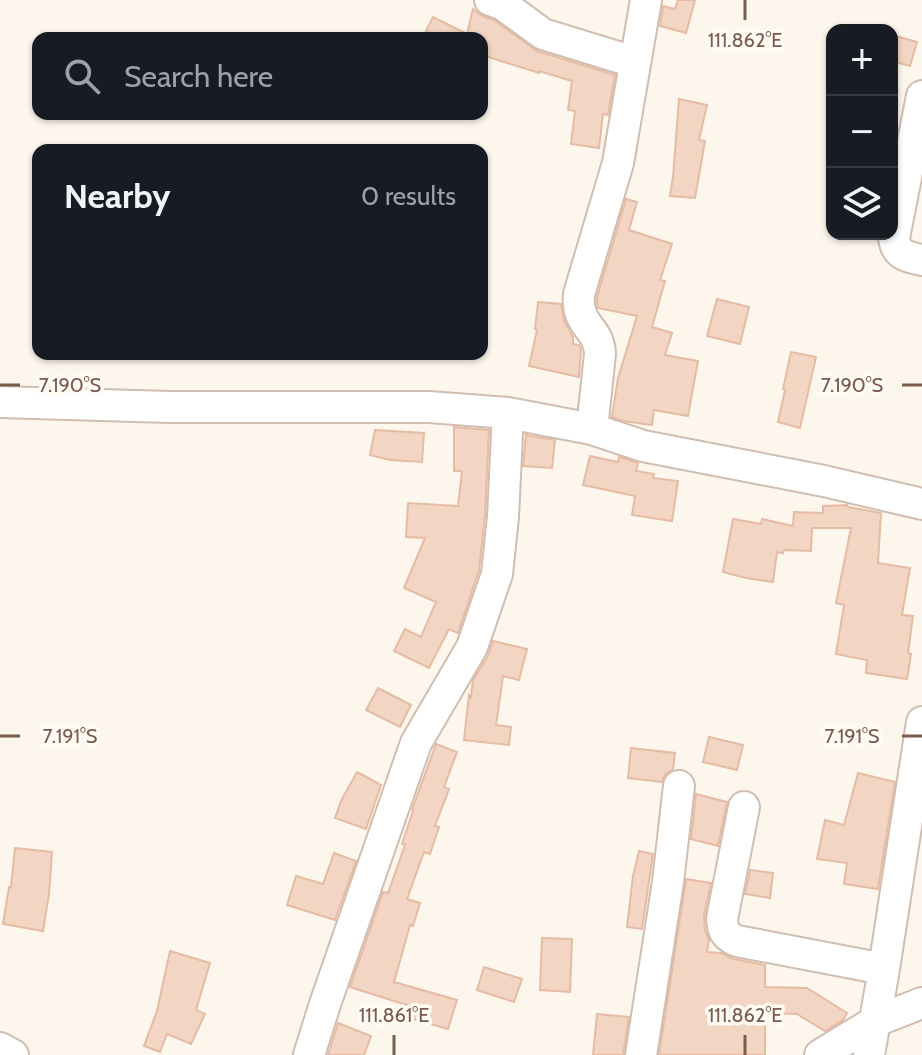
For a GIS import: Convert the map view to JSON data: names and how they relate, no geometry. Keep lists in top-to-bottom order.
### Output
{
  "page": {
    "map_buttons": ["+", "−"],
    "search": "Search here",
    "heading": ["Nearby", "0 results"]
  },
  "coordinates": [
    "111.862°E",
    "7.190°S",
    "7.191°S",
    "111.861°E"
  ]
}
